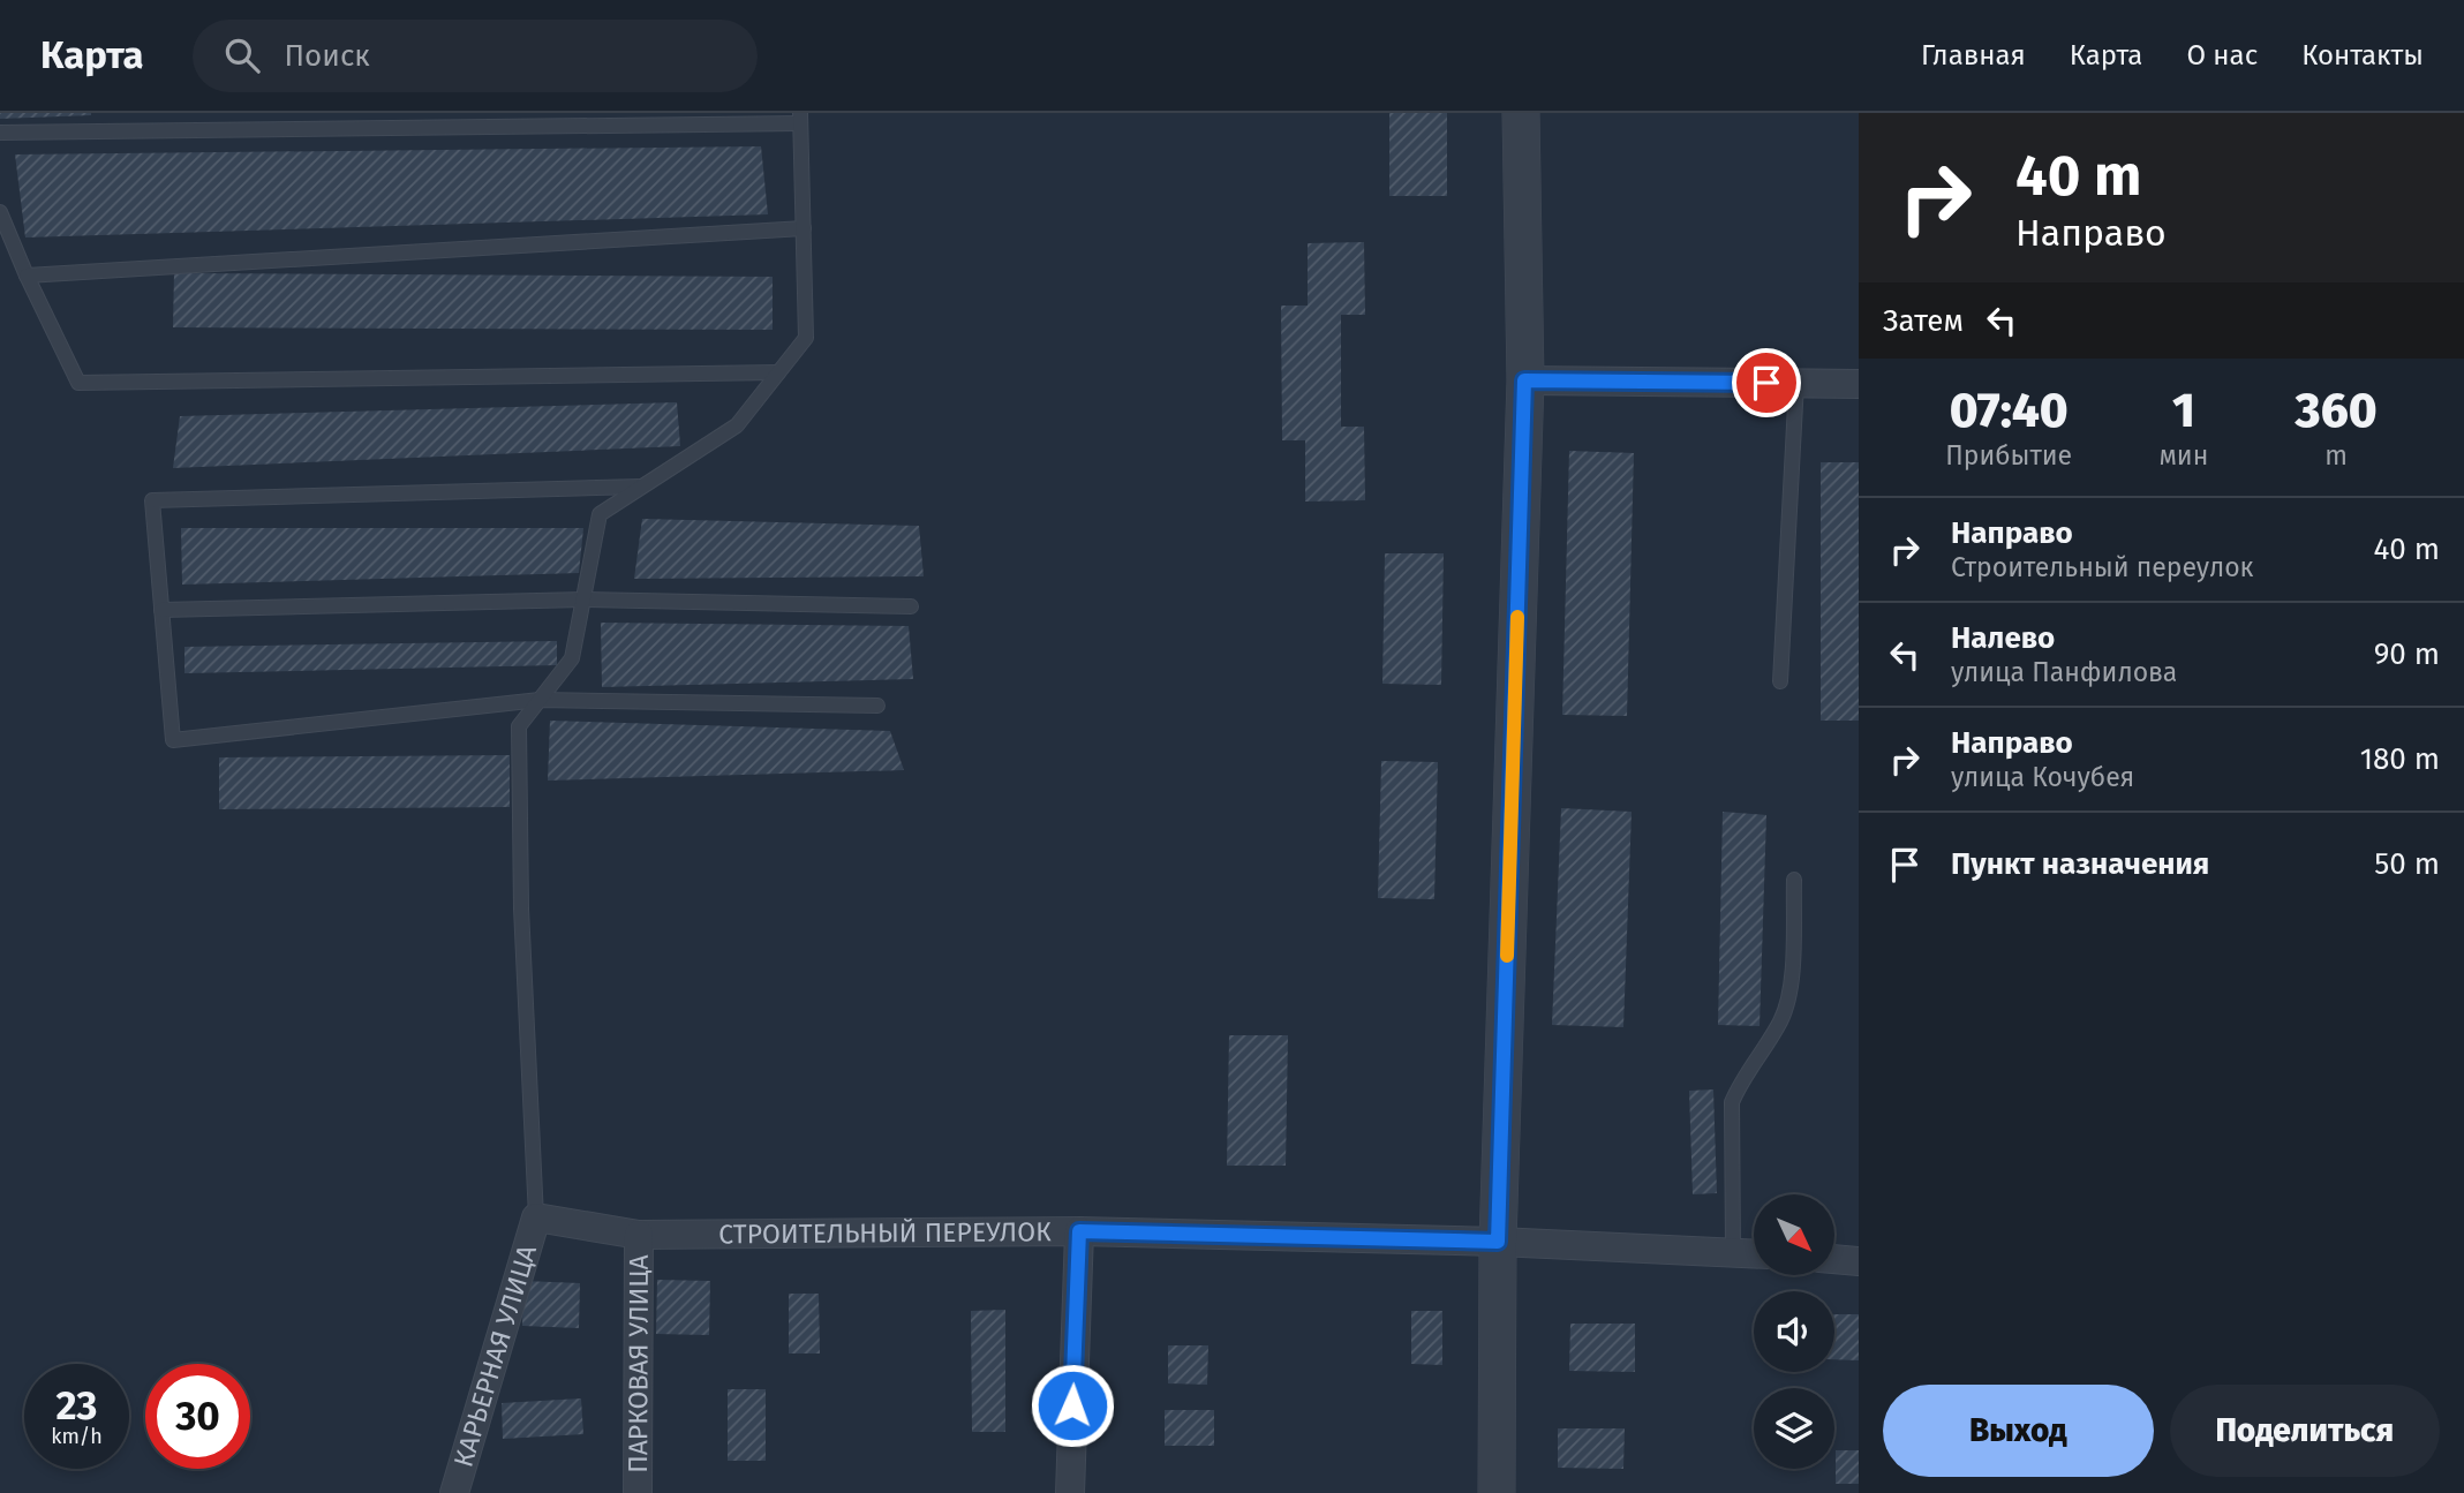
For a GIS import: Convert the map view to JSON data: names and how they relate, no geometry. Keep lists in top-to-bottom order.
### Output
{
  "streets": {
    "street": ["СТРОИТЕЛЬНЫЙ ПЕРЕУЛОК", "КАРЬЕРНАЯ УЛИЦА", "ПАРКОВАЯ УЛИЦА"]
  },
  "crossings": [
    ["СТРОИТЕЛЬНЫЙ ПЕРЕУЛОК", "КАРЬЕРНАЯ УЛИЦА"],
    ["СТРОИТЕЛЬНЫЙ ПЕРЕУЛОК", "ПАРКОВАЯ УЛИЦА"]
  ],
  "north": "bottom right",
  "page": {
    "header": "Карта",
    "search": "Поиск",
    "nav": [
      "Главная",
      "Карта",
      "О нас",
      "Контакты"
    ],
    "turn": ["40 m", "Направо"],
    "then": "Затем",
    "eta": [
      "07:40",
      "Прибытие",
      "1",
      "мин",
      "360",
      "m"
    ],
    "list": [
      {
        "name": "Направо",
        "note": "Строительный переулок",
        "value": "40 m"
      },
      {
        "name": "Налево",
        "note": "улица Панфилова",
        "value": "90 m"
      },
      {
        "name": "Направо",
        "note": "улица Кочубея",
        "value": "180 m"
      },
      {
        "name": "Пункт назначения",
        "value": "50 m"
      }
    ],
    "speed": "23 km/h",
    "limit": "30",
    "buttons": ["Выход", "Поделиться"]
  }
}
